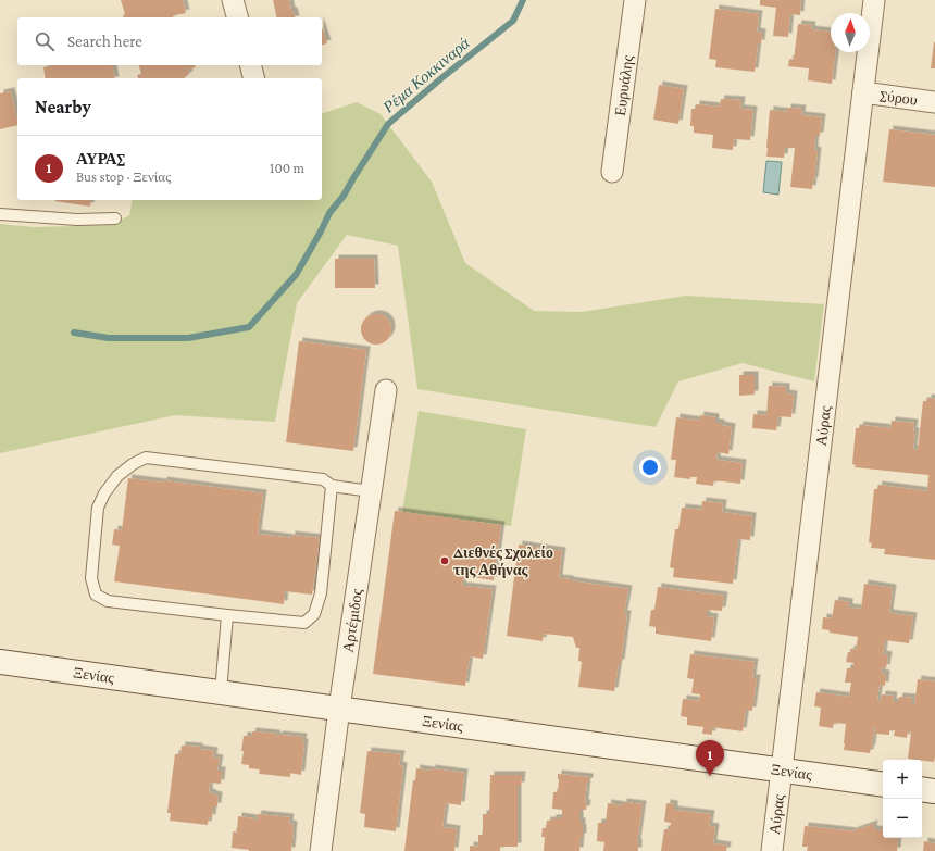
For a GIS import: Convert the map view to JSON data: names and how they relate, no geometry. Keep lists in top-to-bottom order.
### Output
{
  "streets": {
    "street": [
      "Ευρυάλης",
      "Σύρου",
      "Αύρας",
      "Αρτέμιδος",
      "Ξενίας"
    ]
  },
  "crossings": [
    ["Σύρου", "Αύρας"],
    ["Αύρας", "Ξενίας"],
    ["Αρτέμιδος", "Ξενίας"]
  ],
  "water": ["Ρέμα Κοκκιναρά"],
  "places": ["Διεθνές Σχολείο της Αθήνας"],
  "north": "top",
  "page": {
    "search": "Search here",
    "heading": "Nearby",
    "list": [
      {
        "mark": "1",
        "name": "ΑΥΡΑΣ",
        "note": "Bus stop · Ξενίας",
        "value": "100 m"
      }
    ],
    "pins": "1",
    "map_buttons": ["+", "−"]
  }
}
